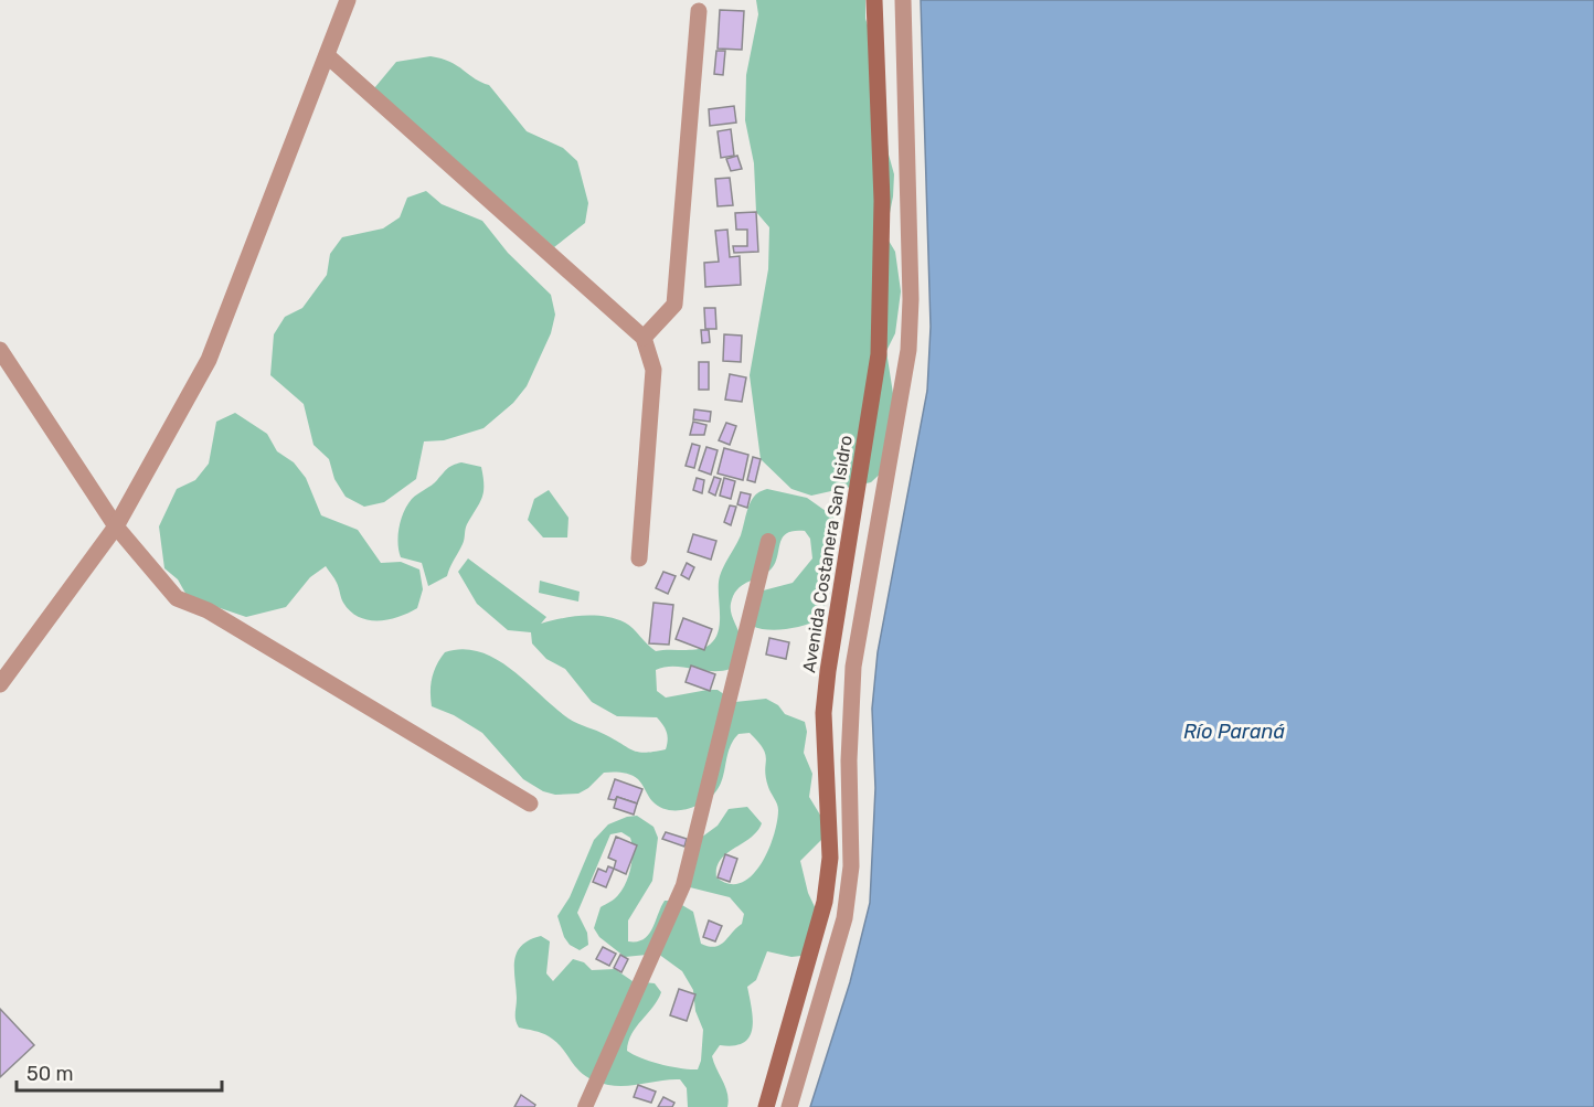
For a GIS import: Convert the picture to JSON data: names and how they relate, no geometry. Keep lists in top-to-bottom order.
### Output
{
  "streets": {
    "main road": ["Avenida Costanera San Isidro"]
  },
  "water": ["Río Paraná"],
  "scale_bar": "50 m"
}
